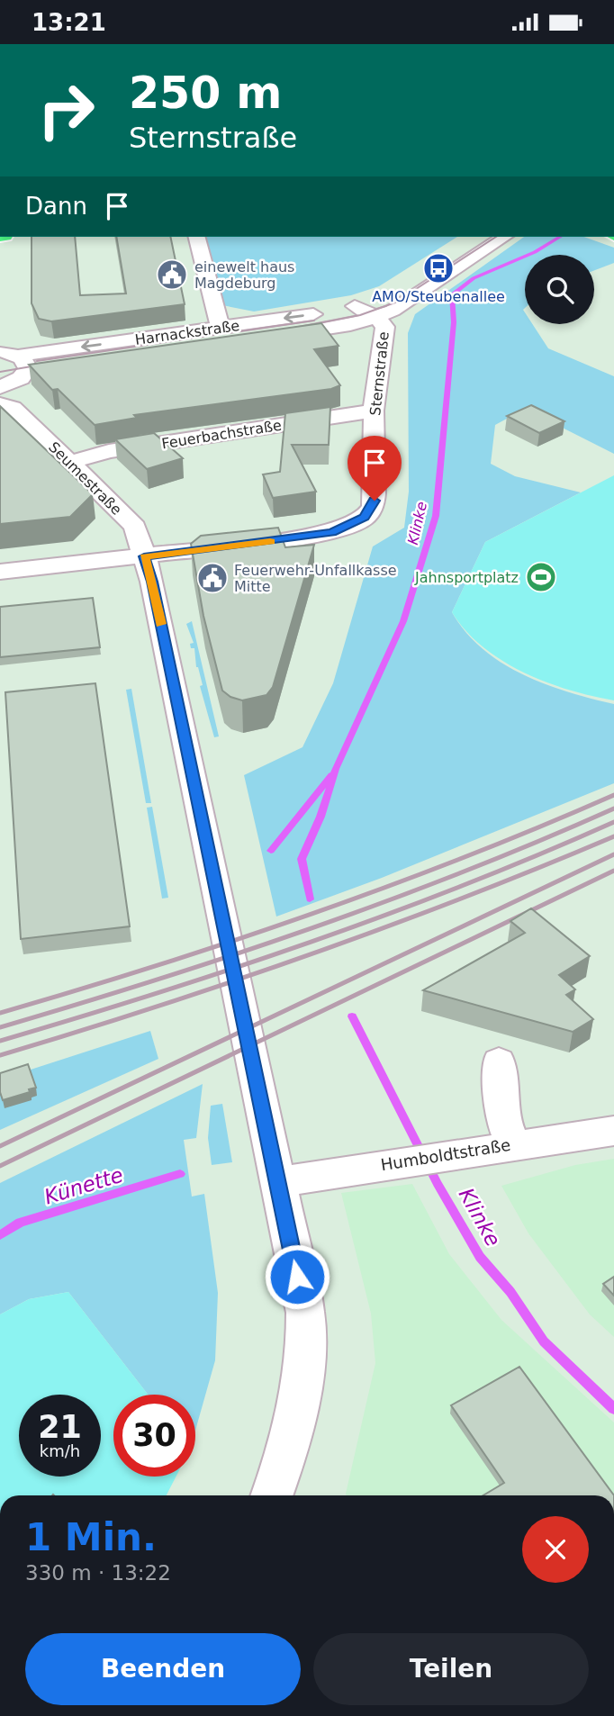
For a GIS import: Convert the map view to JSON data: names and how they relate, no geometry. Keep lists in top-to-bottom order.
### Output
{
  "streets": {
    "street": [
      "Harnackstraße",
      "Sternstraße",
      "Feuerbachstraße",
      "Seumestraße",
      "Humboldtstraße"
    ]
  },
  "crossings": [
    ["Harnackstraße", "Sternstraße"],
    ["Harnackstraße", "Seumestraße"],
    ["Sternstraße", "Feuerbachstraße"],
    ["Sternstraße", "Seumestraße"],
    ["Feuerbachstraße", "Seumestraße"],
    ["Seumestraße", "Humboldtstraße"]
  ],
  "water": ["Klinke", "Künette"],
  "places": {
    "bus stop": ["AMO/Steubenallee"],
    "public building": ["einewelt haus Magdeburg", "Feuerwehr-Unfallkasse Mitte"],
    "sports": ["Jahnsportplatz"]
  },
  "page": {
    "status": "13:21",
    "turn": ["250 m", "Sternstraße"],
    "then": "Dann",
    "speed": "21 km/h",
    "limit": "30",
    "heading": ["1 Min.", "330 m · 13:22"],
    "buttons": ["Beenden", "Teilen"]
  }
}
